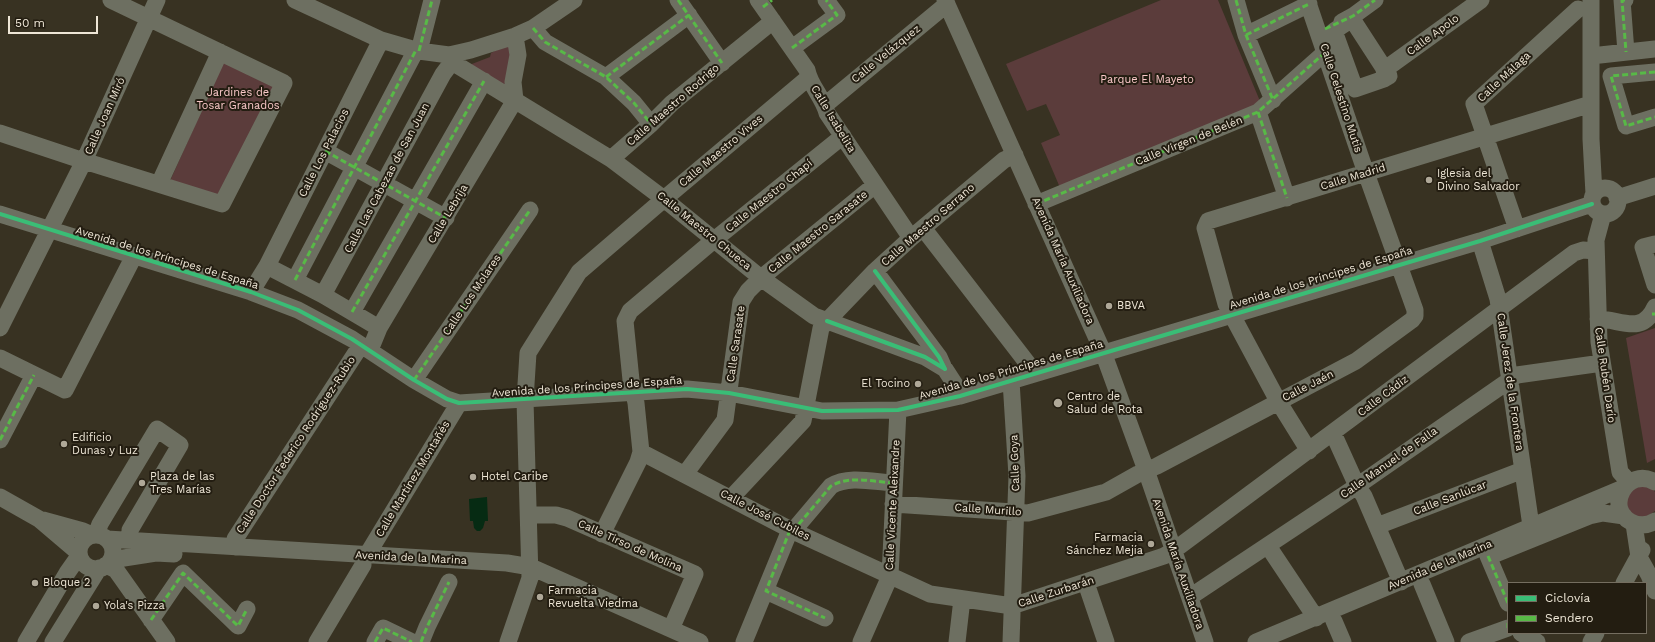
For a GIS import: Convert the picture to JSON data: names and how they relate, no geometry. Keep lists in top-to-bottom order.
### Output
{
  "streets": {
    "street": [
      "Calle Apolo",
      "Calle Velázquez",
      "Calle Málaga",
      "Calle Celestino Mutis",
      "Calle Maestro Rodrigo",
      "Calle Joan Miró",
      "Calle Isabelita",
      "Calle Virgen de Belén",
      "Calle Maestro Vives",
      "Calle Los Palacios",
      "Calle Madrid",
      "Calle Las Cabezas de San Juan",
      "Calle Maestro Chapí",
      "Calle Lebrija",
      "Calle Maestro Serrano",
      "Calle Maestro Chueca",
      "Calle Maestro Sarasate",
      "Avenida de los Príncipes de España",
      "Avenida María Auxiliadora",
      "Calle Los Molares",
      "Calle Sarasate",
      "Calle Rubén Darío",
      "Calle Jerez de la Frontera",
      "Calle Jaén",
      "Calle Cádiz",
      "Calle Doctor Federico Rodríguez-Rubio",
      "Calle Goya",
      "Calle Manuel de Falla",
      "Calle Martínez Montañés",
      "Calle Sanlúcar",
      "Calle Vicente Aleixandre",
      "Calle Murillo",
      "Calle José Cubiles",
      "Calle Tirso de Molina",
      "Avenida de la Marina",
      "Calle Zurbarán"
    ]
  },
  "crossings": [
    ["Calle Velázquez", "Calle Isabelita"],
    ["Calle Velázquez", "Avenida María Auxiliadora"],
    ["Calle Málaga", "Calle Madrid"],
    ["Calle Málaga", "Avenida de los Príncipes de España"],
    ["Calle Málaga", "Calle Rubén Darío"],
    ["Calle Celestino Mutis", "Calle Virgen de Belén"],
    ["Calle Celestino Mutis", "Calle Madrid"],
    ["Calle Celestino Mutis", "Avenida de los Príncipes de España"],
    ["Calle Celestino Mutis", "Calle Jaén"],
    ["Calle Maestro Rodrigo", "Calle Isabelita"],
    ["Calle Maestro Rodrigo", "Calle Maestro Chueca"],
    ["Calle Joan Miró", "Avenida de los Príncipes de España"],
    ["Calle Isabelita", "Calle Maestro Vives"],
    ["Calle Isabelita", "Calle Maestro Chapí"],
    ["Calle Isabelita", "Calle Maestro Serrano"],
    ["Calle Isabelita", "Calle Maestro Sarasate"],
    ["Calle Isabelita", "Avenida de los Príncipes de España"],
    ["Calle Virgen de Belén", "Avenida María Auxiliadora"],
    ["Calle Maestro Vives", "Calle Maestro Chueca"],
    ["Calle Maestro Vives", "Avenida de los Príncipes de España"],
    ["Calle Maestro Vives", "Calle Tirso de Molina"],
    ["Calle Maestro Vives", "Avenida de la Marina"],
    ["Calle Los Palacios", "Avenida de los Príncipes de España"],
    ["Calle Madrid", "Avenida de los Príncipes de España"],
    ["Calle Madrid", "Calle Rubén Darío"],
    ["Calle Las Cabezas de San Juan", "Calle Maestro Chueca"],
    ["Calle Maestro Chapí", "Calle Maestro Chueca"],
    ["Calle Maestro Chapí", "Avenida de los Príncipes de España"],
    ["Calle Maestro Chapí", "Calle José Cubiles"],
    ["Calle Lebrija", "Calle Maestro Chueca"],
    ["Calle Lebrija", "Avenida de los Príncipes de España"],
    ["Calle Lebrija", "Calle Doctor Federico Rodríguez-Rubio"],
    ["Calle Maestro Serrano", "Calle Maestro Chueca"],
    ["Calle Maestro Serrano", "Avenida de los Príncipes de España"],
    ["Calle Maestro Serrano", "Avenida María Auxiliadora"],
    ["Calle Maestro Serrano", "Calle José Cubiles"],
    ["Calle Maestro Chueca", "Calle Maestro Sarasate"],
    ["Calle Maestro Chueca", "Avenida de los Príncipes de España"],
    ["Calle Maestro Chueca", "Calle Sarasate"],
    ["Calle Maestro Sarasate", "Calle Sarasate"],
    ["Avenida de los Príncipes de España", "Avenida María Auxiliadora"],
    ["Avenida de los Príncipes de España", "Calle Los Molares"],
    ["Avenida de los Príncipes de España", "Calle Sarasate"],
    ["Avenida de los Príncipes de España", "Calle Rubén Darío"],
    ["Avenida de los Príncipes de España", "Calle Jerez de la Frontera"],
    ["Avenida de los Príncipes de España", "Calle Jaén"],
    ["Avenida de los Príncipes de España", "Calle Doctor Federico Rodríguez-Rubio"],
    ["Avenida de los Príncipes de España", "Calle Goya"],
    ["Avenida de los Príncipes de España", "Calle Martínez Montañés"],
    ["Avenida de los Príncipes de España", "Calle Vicente Aleixandre"],
    ["Avenida María Auxiliadora", "Calle Jaén"],
    ["Avenida María Auxiliadora", "Calle Cádiz"],
    ["Avenida María Auxiliadora", "Calle Manuel de Falla"],
    ["Avenida María Auxiliadora", "Calle Murillo"],
    ["Avenida María Auxiliadora", "Calle Zurbarán"],
    ["Calle Sarasate", "Calle José Cubiles"],
    ["Calle Rubén Darío", "Calle Cádiz"],
    ["Calle Rubén Darío", "Calle Manuel de Falla"],
    ["Calle Rubén Darío", "Avenida de la Marina"],
    ["Calle Jerez de la Frontera", "Calle Cádiz"],
    ["Calle Jerez de la Frontera", "Calle Manuel de Falla"],
    ["Calle Jerez de la Frontera", "Calle Sanlúcar"],
    ["Calle Jerez de la Frontera", "Avenida de la Marina"],
    ["Calle Jaén", "Calle Murillo"],
    ["Calle Cádiz", "Calle Zurbarán"],
    ["Calle Doctor Federico Rodríguez-Rubio", "Avenida de la Marina"],
    ["Calle Goya", "Calle Murillo"],
    ["Calle Goya", "Calle Zurbarán"],
    ["Calle Martínez Montañés", "Avenida de la Marina"],
    ["Calle Vicente Aleixandre", "Calle Murillo"],
    ["Calle Vicente Aleixandre", "Calle José Cubiles"],
    ["Calle Vicente Aleixandre", "Calle Zurbarán"],
    ["Calle José Cubiles", "Calle Zurbarán"],
    ["Calle Tirso de Molina", "Avenida de la Marina"]
  ],
  "parks": ["Parque El Mayeto", "Jardines de Tosar Granados"],
  "places": [
    "Iglesia del Divino Salvador",
    "BBVA",
    "El Tocino",
    "Centro de Salud de Rota",
    "Edificio Dunas y Luz",
    "Hotel Caribe",
    "Plaza de las Tres Marías",
    "Farmacia Sánchez Mejía",
    "Bloque 2",
    "Farmacia Revuelta Viedma",
    "Yola's Pizza"
  ],
  "legend": ["Ciclovía", "Sendero"],
  "scale_bar": "50 m"
}
